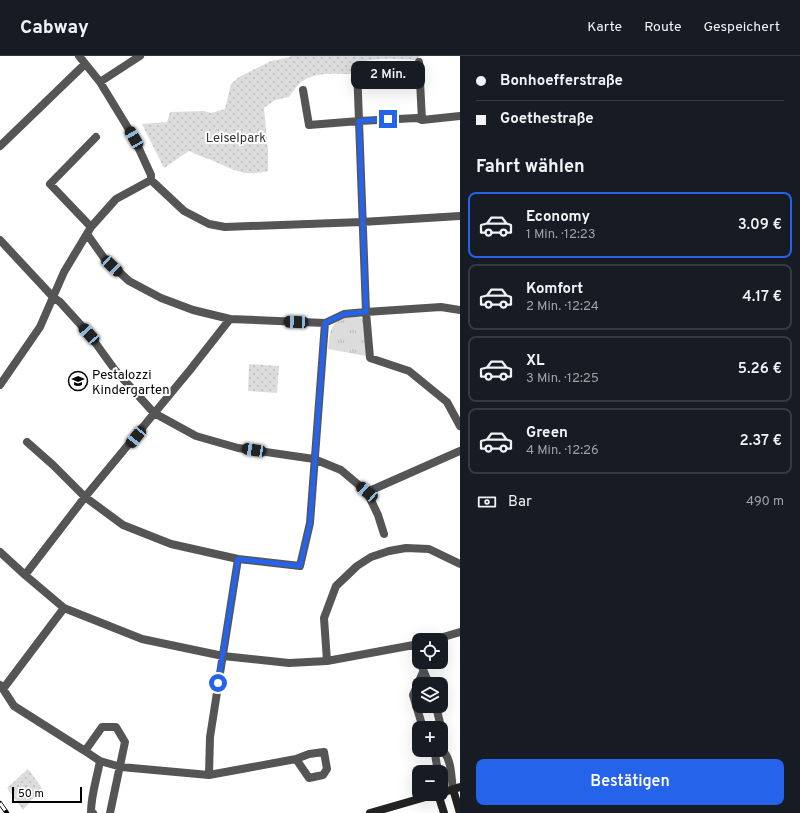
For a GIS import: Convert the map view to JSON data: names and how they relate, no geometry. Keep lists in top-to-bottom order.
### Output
{
  "parks": ["Leiselpark"],
  "places": {
    "school or university": ["Pestalozzi Kindergarten"]
  },
  "scale_bar": "50 m",
  "page": {
    "header": "Cabway",
    "nav": ["Karte", "Route", "Gespeichert"],
    "banner": ["Bonhoefferstraße", "Goethestraße"],
    "bubble": "2 Min.",
    "heading": "Fahrt wählen",
    "list": [
      {
        "name": "Economy",
        "note": "1 Min. · 12:23",
        "value": "3.09 €"
      },
      {
        "name": "Komfort",
        "note": "2 Min. · 12:24",
        "value": "4.17 €"
      },
      {
        "name": "XL",
        "note": "3 Min. · 12:25",
        "value": "5.26 €"
      },
      {
        "name": "Green",
        "note": "4 Min. · 12:26",
        "value": "2.37 €"
      }
    ],
    "pay": ["Bar", "490 m"],
    "map_buttons": ["+", "−"],
    "buttons": "Bestätigen",
    "scale": "50 m"
  }
}
